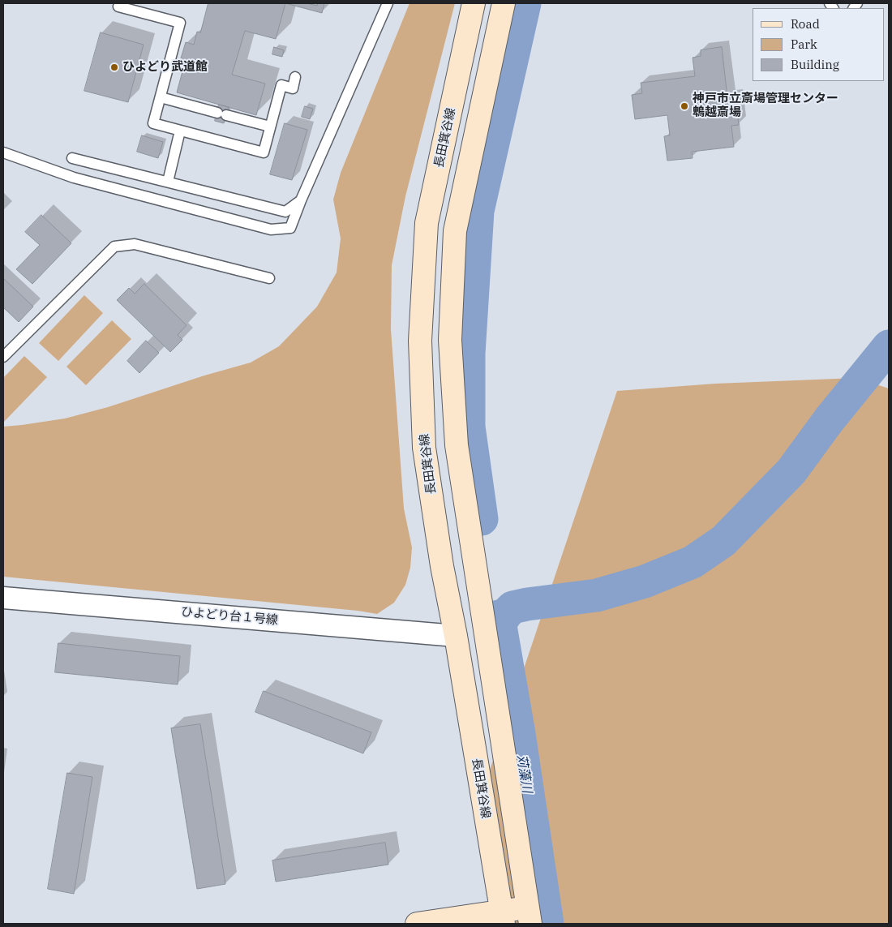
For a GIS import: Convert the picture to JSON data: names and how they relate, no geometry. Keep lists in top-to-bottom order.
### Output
{
  "streets": {
    "street": ["長田箕谷線", "ひよどり台１号線"]
  },
  "crossings": [
    ["長田箕谷線", "ひよどり台１号線"]
  ],
  "water": ["苅藻川"],
  "places": ["ひよどり武道館", "神戸市立斎場管理センター 鵯越斎場"],
  "legend": ["Road", "Park", "Building"]
}
